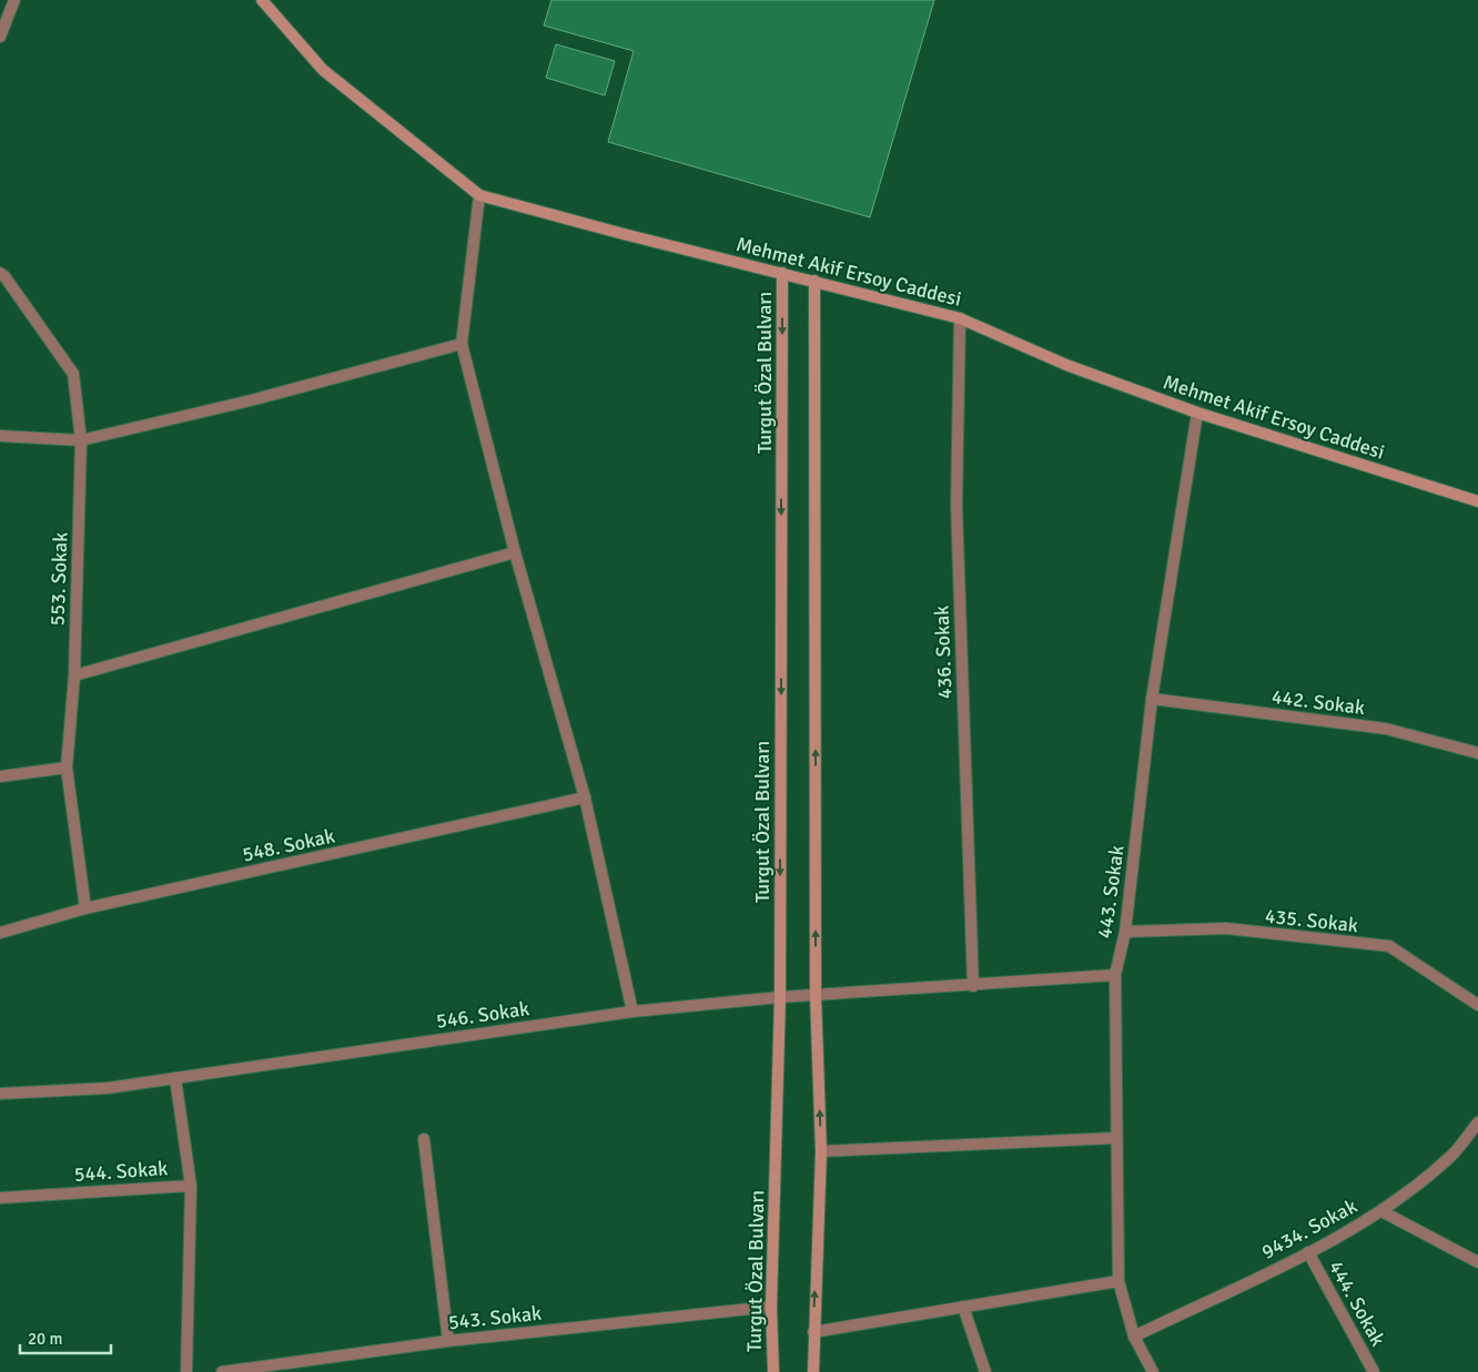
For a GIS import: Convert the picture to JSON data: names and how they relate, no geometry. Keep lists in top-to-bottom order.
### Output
{
  "streets": {
    "street": [
      "Mehmet Akif Ersoy Caddesi",
      "Turgut Özal Bulvarı",
      "553. Sokak",
      "436. Sokak",
      "442. Sokak",
      "548. Sokak",
      "443. Sokak",
      "435. Sokak",
      "546. Sokak",
      "544. Sokak",
      "9434. Sokak",
      "444. Sokak",
      "543. Sokak"
    ]
  },
  "crossings": [
    ["Mehmet Akif Ersoy Caddesi", "Turgut Özal Bulvarı"],
    ["Mehmet Akif Ersoy Caddesi", "436. Sokak"],
    ["Mehmet Akif Ersoy Caddesi", "443. Sokak"],
    ["Turgut Özal Bulvarı", "546. Sokak"],
    ["Turgut Özal Bulvarı", "543. Sokak"],
    ["553. Sokak", "548. Sokak"],
    ["436. Sokak", "546. Sokak"],
    ["442. Sokak", "443. Sokak"],
    ["443. Sokak", "435. Sokak"],
    ["443. Sokak", "546. Sokak"],
    ["443. Sokak", "9434. Sokak"],
    ["9434. Sokak", "444. Sokak"]
  ],
  "scale_bar": "20 m"
}
